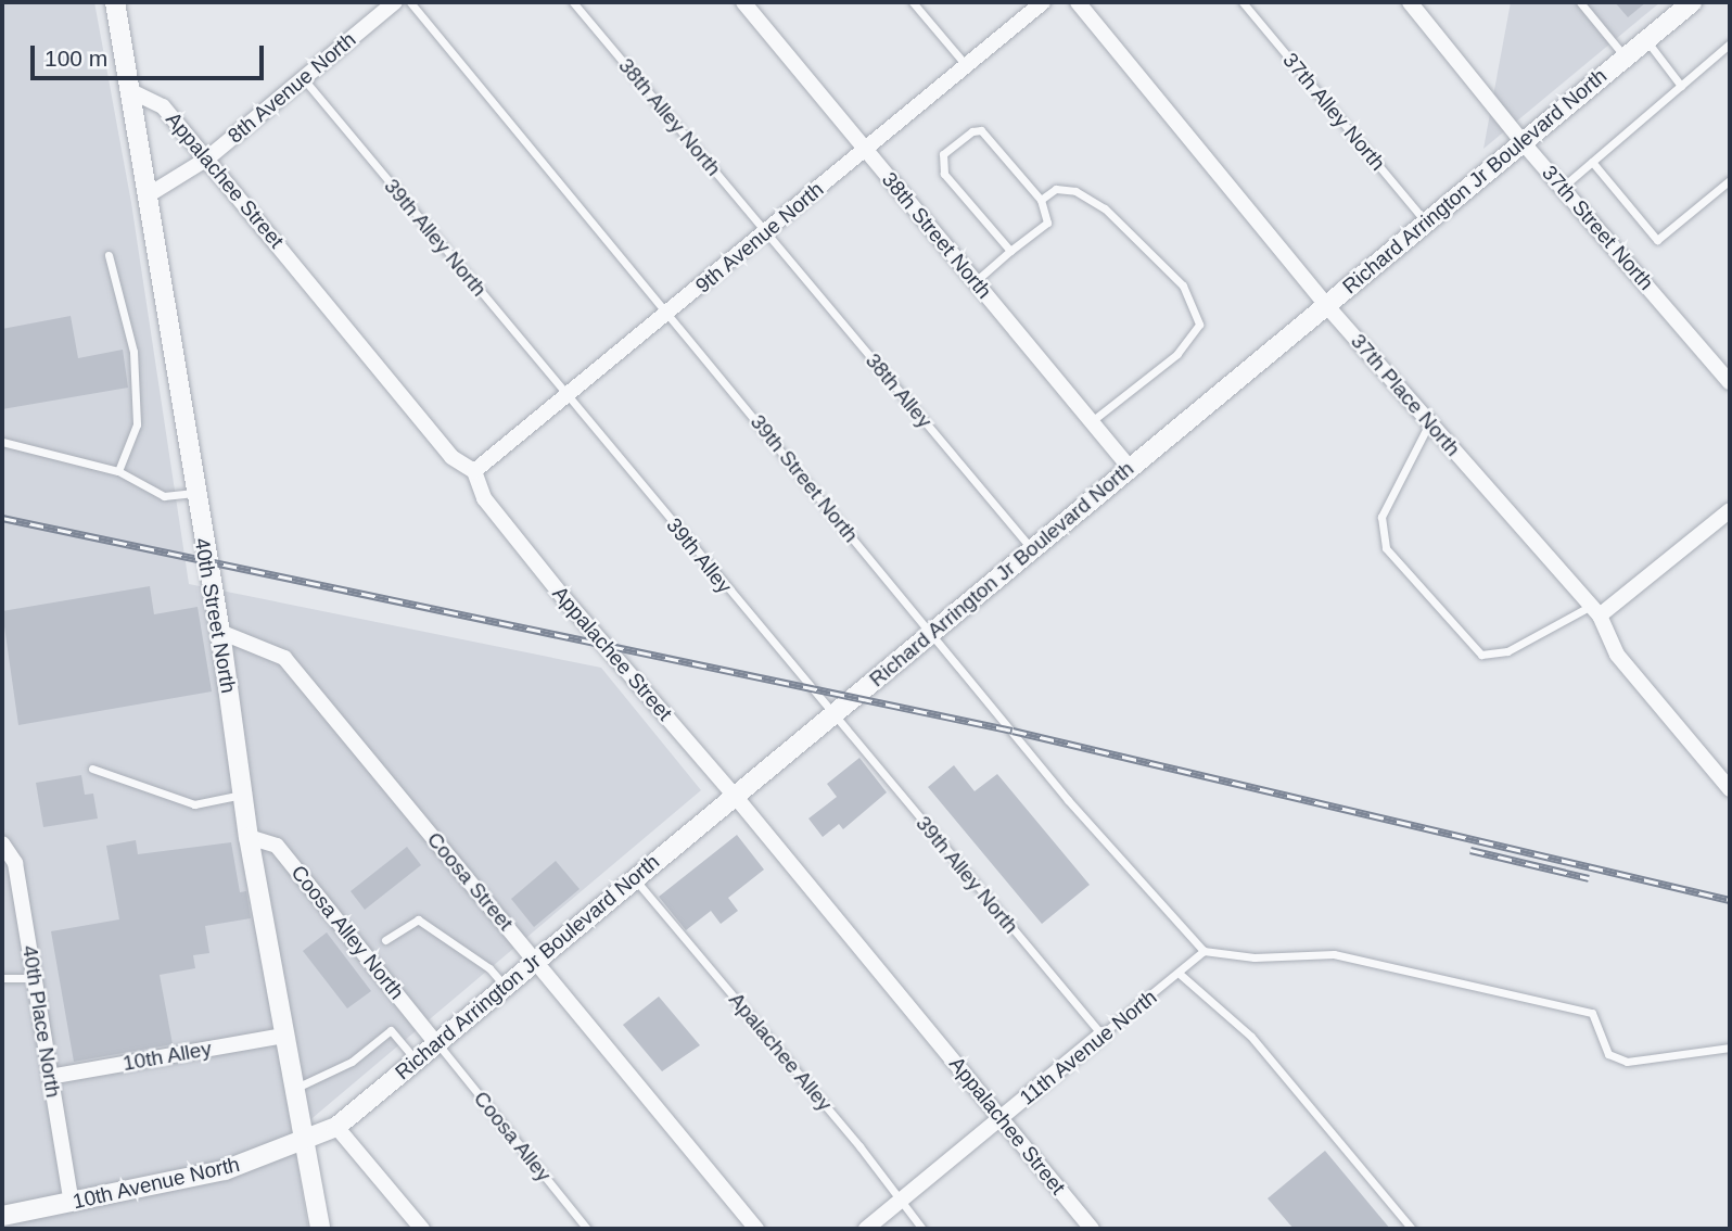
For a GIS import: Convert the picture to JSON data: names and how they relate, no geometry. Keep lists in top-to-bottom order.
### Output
{
  "streets": {
    "street": [
      "8th Avenue North",
      "Appalachee Street",
      "Richard Arrington Jr Boulevard North",
      "37th Street North",
      "38th Street North",
      "9th Avenue North",
      "37th Place North",
      "40th Street North",
      "Coosa Street",
      "Coosa Alley North",
      "40th Place North",
      "11th Avenue North",
      "10th Alley",
      "10th Avenue North"
    ],
    "lane": [
      "37th Alley North",
      "38th Alley North",
      "39th Alley North",
      "38th Alley",
      "39th Street North",
      "39th Alley",
      "Apalachee Alley",
      "Coosa Alley"
    ]
  },
  "crossings": [
    ["8th Avenue North", "Appalachee Street"],
    ["8th Avenue North", "39th Alley North"],
    ["8th Avenue North", "40th Street North"],
    ["37th Alley North", "Richard Arrington Jr Boulevard North"],
    ["38th Alley North", "9th Avenue North"],
    ["38th Alley North", "38th Alley"],
    ["Appalachee Street", "Richard Arrington Jr Boulevard North"],
    ["Appalachee Street", "9th Avenue North"],
    ["Appalachee Street", "40th Street North"],
    ["Appalachee Street", "11th Avenue North"],
    ["Richard Arrington Jr Boulevard North", "37th Street North"],
    ["Richard Arrington Jr Boulevard North", "38th Street North"],
    ["Richard Arrington Jr Boulevard North", "39th Alley North"],
    ["Richard Arrington Jr Boulevard North", "38th Alley"],
    ["Richard Arrington Jr Boulevard North", "37th Place North"],
    ["Richard Arrington Jr Boulevard North", "39th Street North"],
    ["Richard Arrington Jr Boulevard North", "39th Alley"],
    ["Richard Arrington Jr Boulevard North", "40th Street North"],
    ["Richard Arrington Jr Boulevard North", "Coosa Street"],
    ["Richard Arrington Jr Boulevard North", "Coosa Alley North"],
    ["Richard Arrington Jr Boulevard North", "Apalachee Alley"],
    ["Richard Arrington Jr Boulevard North", "Coosa Alley"],
    ["Richard Arrington Jr Boulevard North", "10th Avenue North"],
    ["38th Street North", "9th Avenue North"],
    ["39th Alley North", "9th Avenue North"],
    ["39th Alley North", "39th Alley"],
    ["39th Alley North", "11th Avenue North"],
    ["9th Avenue North", "38th Alley"],
    ["9th Avenue North", "39th Street North"],
    ["9th Avenue North", "39th Alley"],
    ["39th Street North", "11th Avenue North"],
    ["40th Street North", "Coosa Street"],
    ["40th Street North", "Coosa Alley North"],
    ["40th Street North", "10th Alley"],
    ["40th Street North", "10th Avenue North"],
    ["Coosa Alley North", "Coosa Alley"],
    ["40th Place North", "10th Alley"],
    ["40th Place North", "10th Avenue North"],
    ["11th Avenue North", "Apalachee Alley"]
  ],
  "scale_bar": "100 m"
}
